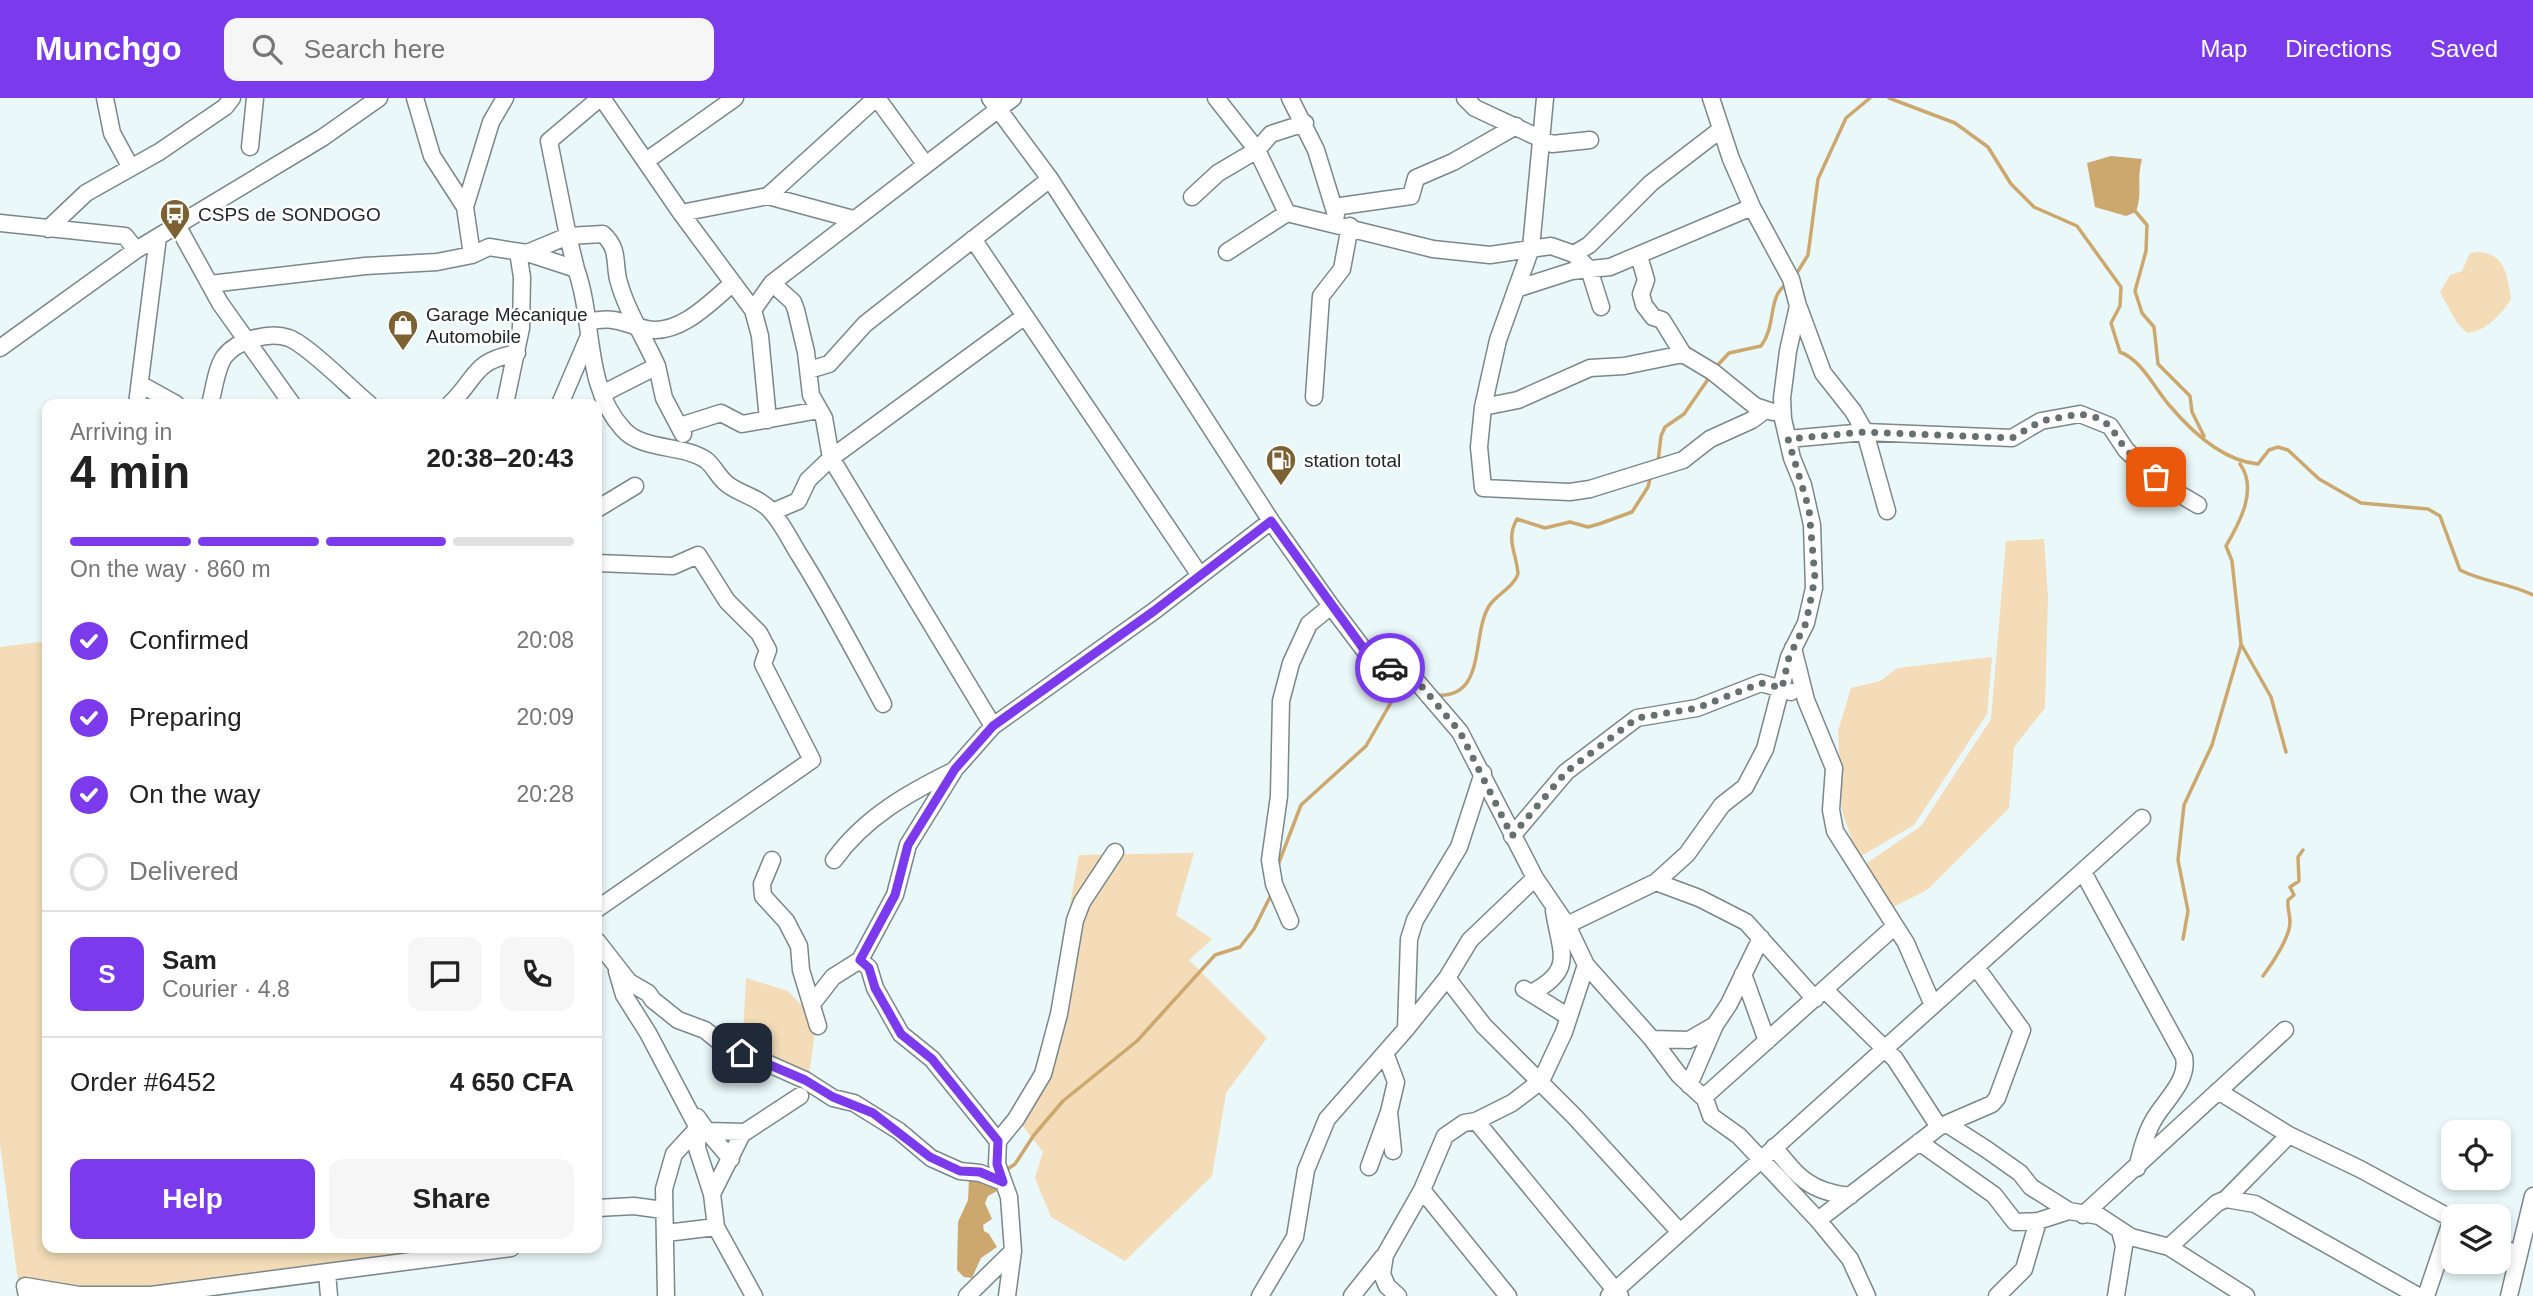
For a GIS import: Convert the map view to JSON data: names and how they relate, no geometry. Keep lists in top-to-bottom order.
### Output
{
  "places": {
    "bus stop": ["CSPS de SONDOGO"],
    "shop": ["Garage Mécanique Automobile"],
    "fuel station": ["station total"]
  },
  "page": {
    "header": "Munchgo",
    "search": "Search here",
    "nav": ["Map", "Directions", "Saved"],
    "heading": ["4 min", "Arriving in", "20:38–20:43"],
    "panel": [
      "Sam",
      "Courier · 4.8",
      "Order #6452",
      "4 650 CFA"
    ],
    "bar": "On the way · 860 m",
    "list": [
      ["Confirmed", "20:08"],
      ["Preparing", "20:09"],
      ["On the way", "20:28"],
      "Delivered"
    ],
    "round": "S",
    "buttons": ["Help", "Share"]
  }
}
